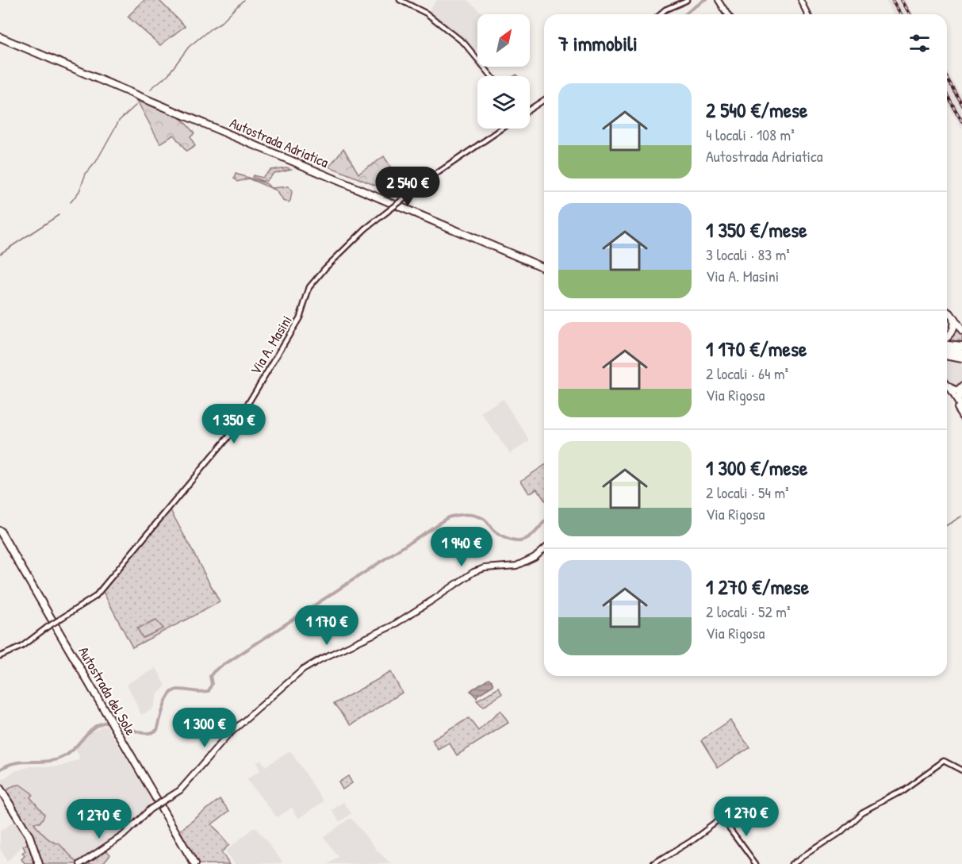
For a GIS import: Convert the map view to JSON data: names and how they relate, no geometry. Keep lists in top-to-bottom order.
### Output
{
  "streets": {
    "highway": ["Autostrada Adriatica", "Autostrada del Sole"],
    "street": ["Via A. Masini"]
  },
  "north": "top right",
  "page": {
    "heading": "7 immobili",
    "list": [
      {
        "name": "2 540 €/mese",
        "note": "4 locali · 108 m² · Autostrada Adriatica"
      },
      {
        "name": "1 350 €/mese",
        "note": "3 locali · 83 m² · Via A. Masini"
      },
      {
        "name": "1 170 €/mese",
        "note": "2 locali · 64 m² · Via Rigosa"
      },
      {
        "name": "1 300 €/mese",
        "note": "2 locali · 54 m² · Via Rigosa"
      },
      {
        "name": "1 270 €/mese",
        "note": "2 locali · 52 m² · Via Rigosa"
      }
    ],
    "price": [
      "2 540 €",
      "1 350 €",
      "1 940 €",
      "1 170 €",
      "1 300 €",
      "1 270 €",
      "1 270 €"
    ]
  }
}
